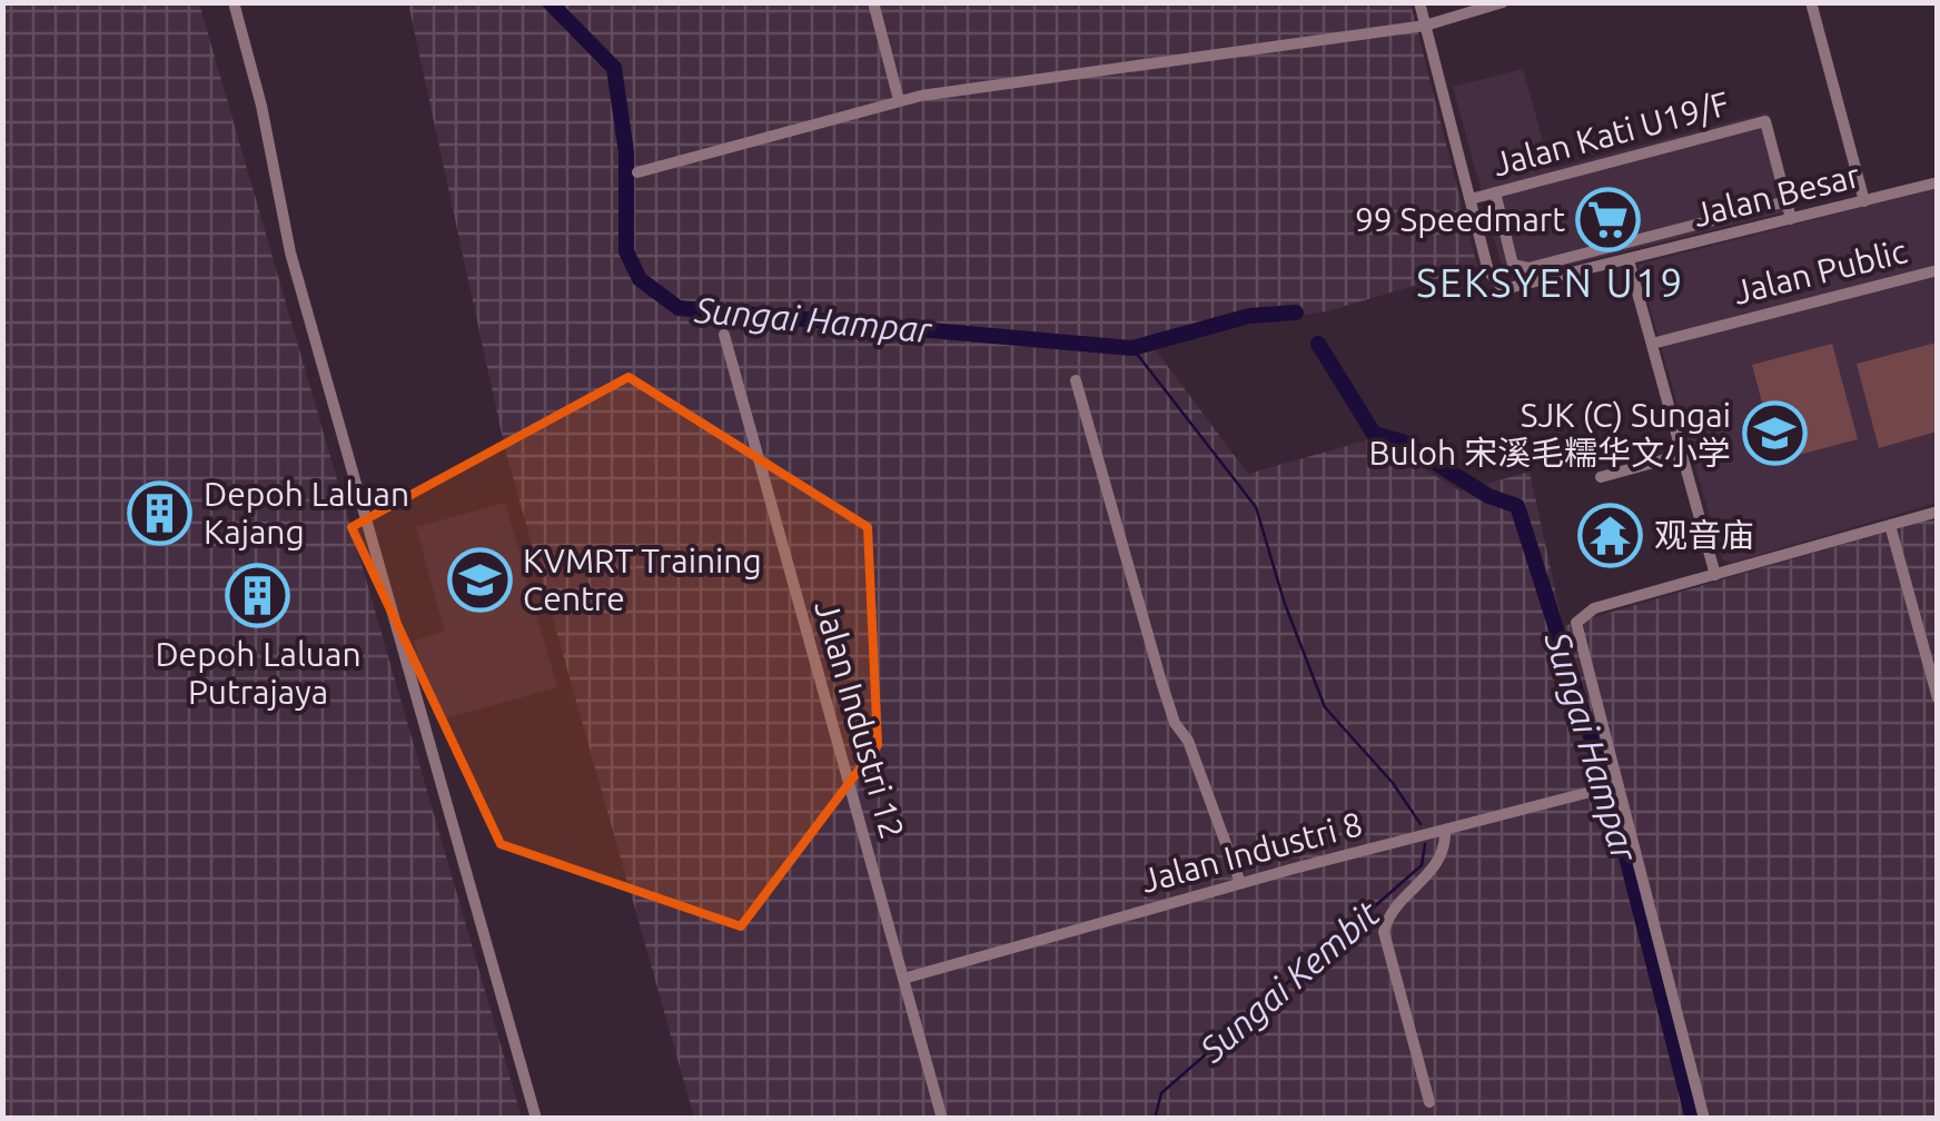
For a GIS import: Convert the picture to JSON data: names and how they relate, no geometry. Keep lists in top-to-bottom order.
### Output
{
  "streets": {
    "street": [
      "Jalan Kati U19/F",
      "Jalan Besar",
      "Jalan Public",
      "Jalan Industri 12",
      "Jalan Industri 8"
    ]
  },
  "crossings": [
    ["Jalan Kati U19/F", "Jalan Besar"],
    ["Jalan Industri 12", "Jalan Industri 8"]
  ],
  "districts": ["SEKSYEN U19"],
  "water": ["Sungai Hampar", "Sungai Kembit"],
  "places": {
    "supermarket": ["99 Speedmart"],
    "school or university": ["SJK (C) Sungai Buloh 宋溪毛糯华文小学", "KVMRT Training Centre"],
    "building": ["Depoh Laluan Kajang", "Depoh Laluan Putrajaya"],
    "temple": ["观音庙"]
  }
}
